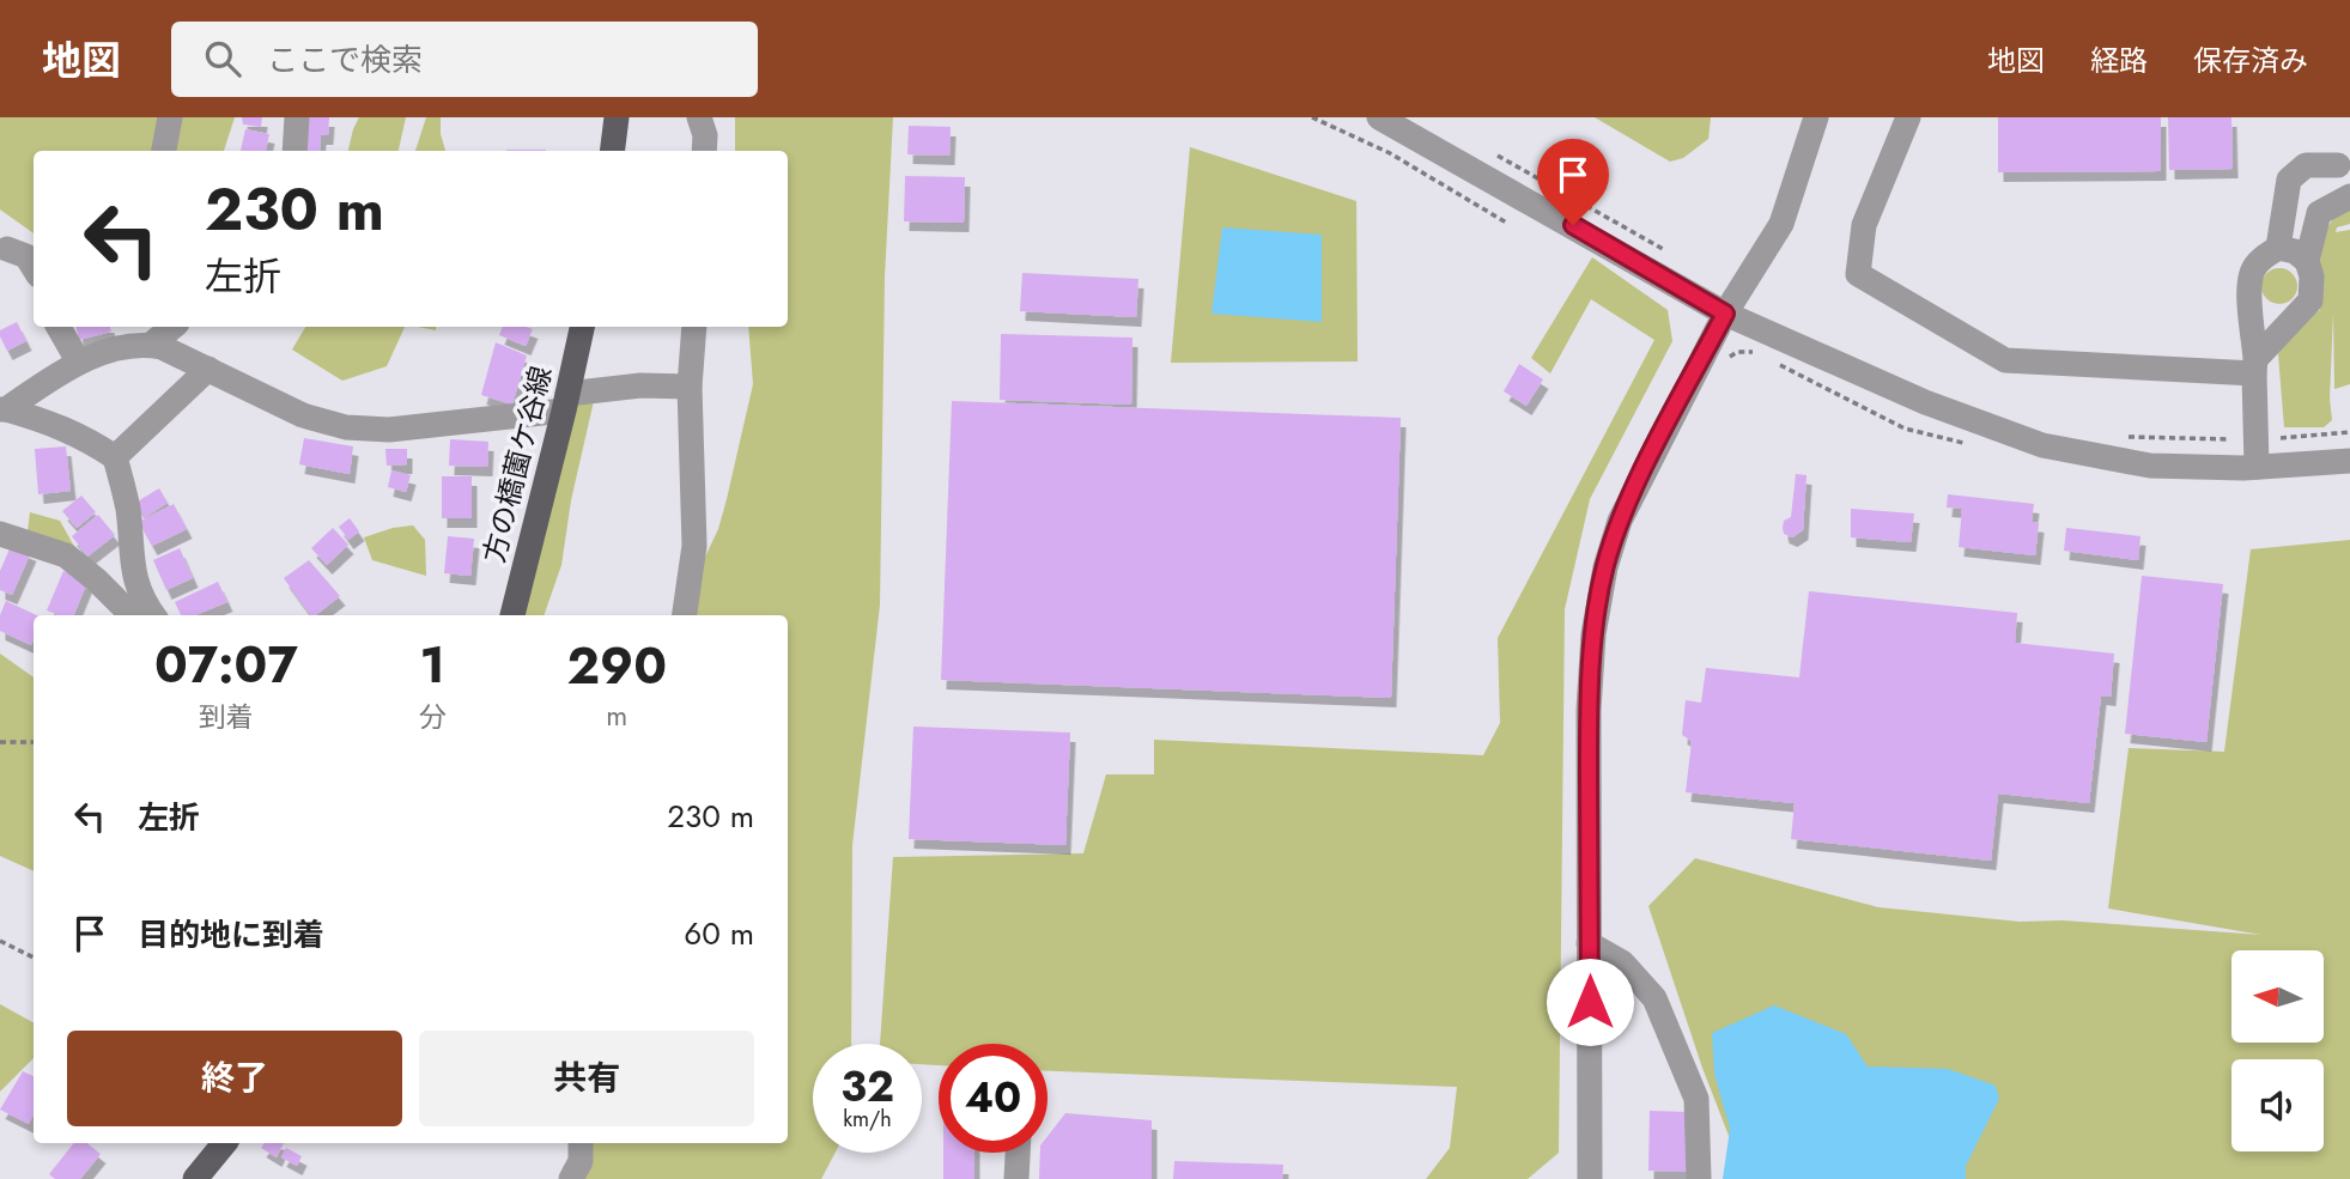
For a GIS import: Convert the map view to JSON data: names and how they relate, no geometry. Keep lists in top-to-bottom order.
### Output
{
  "streets": {
    "main road": ["方の橋薗ケ谷線"]
  },
  "north": "left",
  "page": {
    "header": "地図",
    "search": "ここで検索",
    "nav": ["地図", "経路", "保存済み"],
    "turn": ["230 m", "左折"],
    "eta": [
      "07:07",
      "到着",
      "1",
      "分",
      "290",
      "m"
    ],
    "list": [
      {
        "name": "左折",
        "value": "230 m"
      },
      {
        "name": "目的地に到着",
        "value": "60 m"
      }
    ],
    "buttons": ["終了", "共有"],
    "speed": "32 km/h",
    "limit": "40"
  }
}
